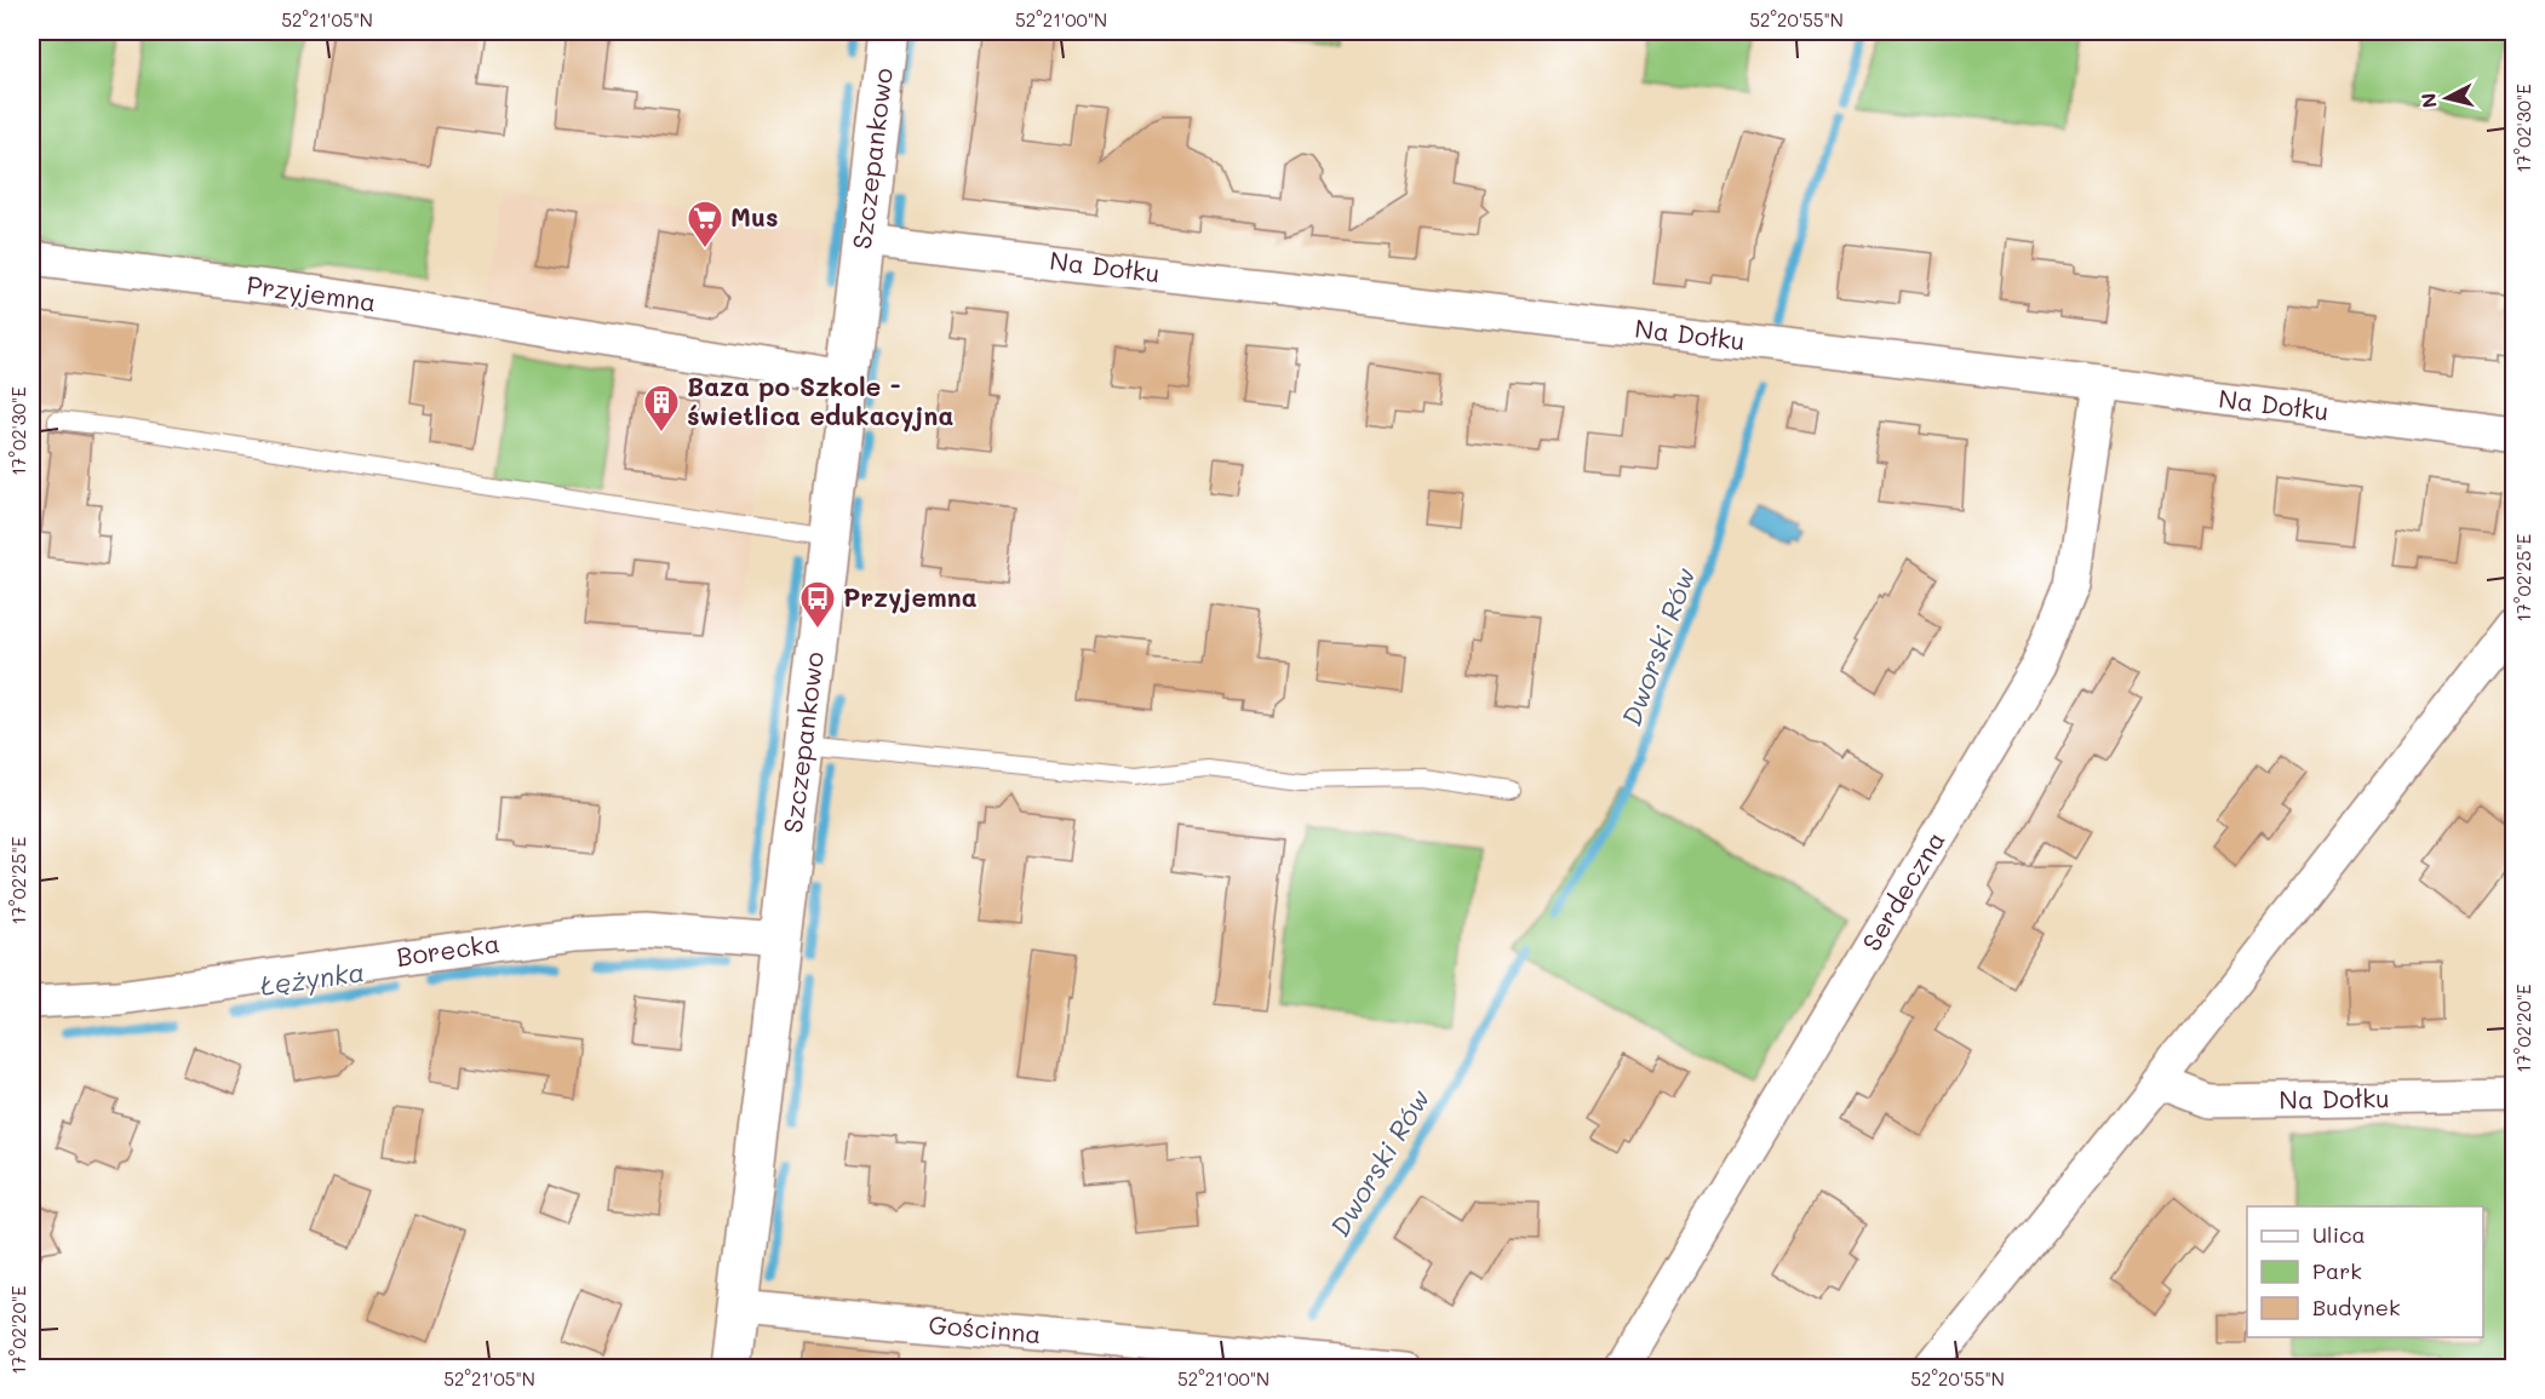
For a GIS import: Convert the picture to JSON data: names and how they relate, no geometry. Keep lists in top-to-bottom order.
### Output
{
  "streets": {
    "street": [
      "Szczepankowo",
      "Na Dołku",
      "Przyjemna",
      "Serdeczna",
      "Borecka",
      "Gościnna"
    ]
  },
  "crossings": [
    ["Szczepankowo", "Na Dołku"],
    ["Szczepankowo", "Przyjemna"],
    ["Szczepankowo", "Borecka"],
    ["Szczepankowo", "Gościnna"],
    ["Na Dołku", "Serdeczna"]
  ],
  "water": ["Dworski Rów", "Łężynka"],
  "places": {
    "supermarket": ["Mus"],
    "building": ["Baza po Szkole - świetlica edukacyjna"],
    "bus stop": ["Przyjemna"]
  },
  "legend": ["Ulica", "Park", "Budynek"],
  "north": "left",
  "coordinates": [
    "52°21'05\"N",
    "52°21'00\"N",
    "52°20'55\"N",
    "17°02'30\"E",
    "17°02'25\"E",
    "17°02'20\"E"
  ]
}
